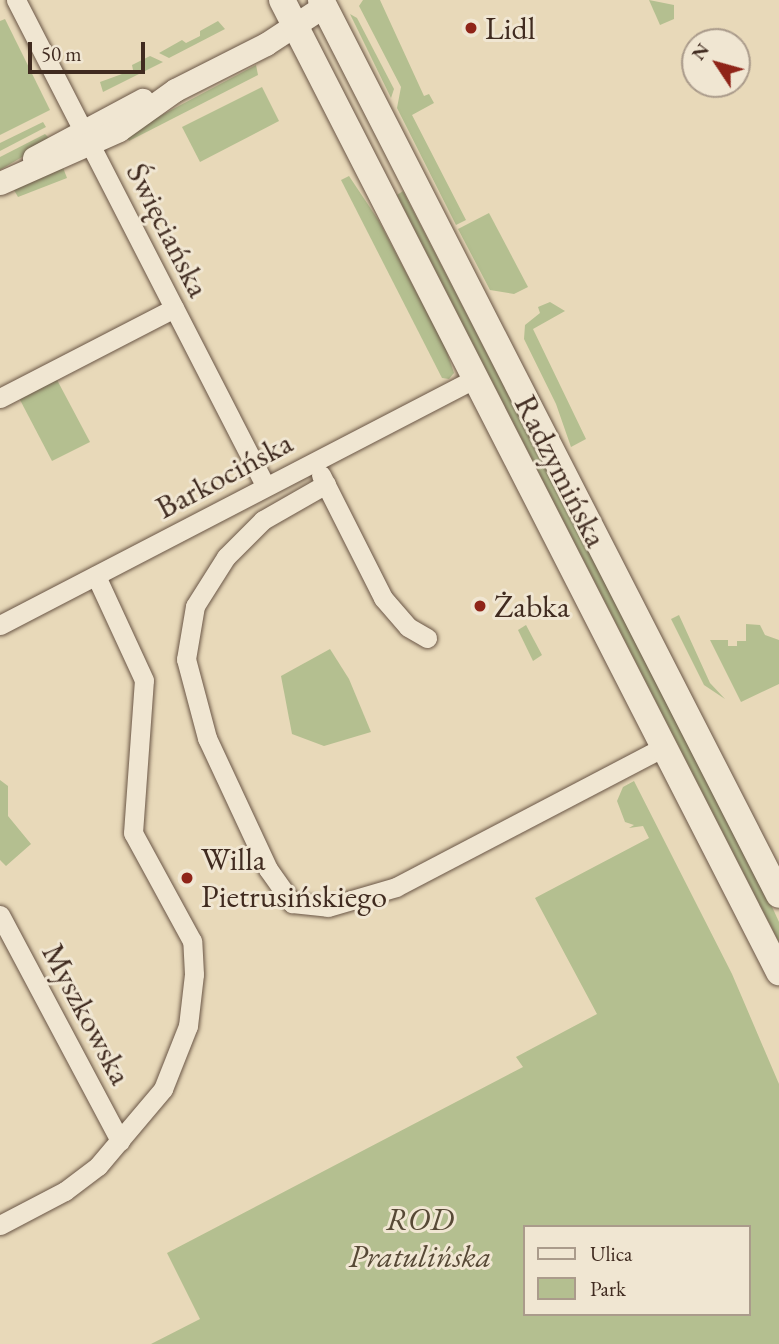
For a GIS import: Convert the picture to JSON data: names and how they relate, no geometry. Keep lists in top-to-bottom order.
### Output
{
  "streets": {
    "main road": ["Radzymińska"],
    "street": ["Święciańska", "Barkocińska", "Myszkowska"]
  },
  "crossings": [
    ["Święciańska", "Barkocińska"],
    ["Radzymińska", "Barkocińska"]
  ],
  "parks": ["ROD Pratulińska"],
  "places": ["Lidl", "Żabka", "Willa Pietrusińskiego"],
  "legend": ["Ulica", "Park"],
  "scale_bar": "50 m",
  "north": "top left"
}
